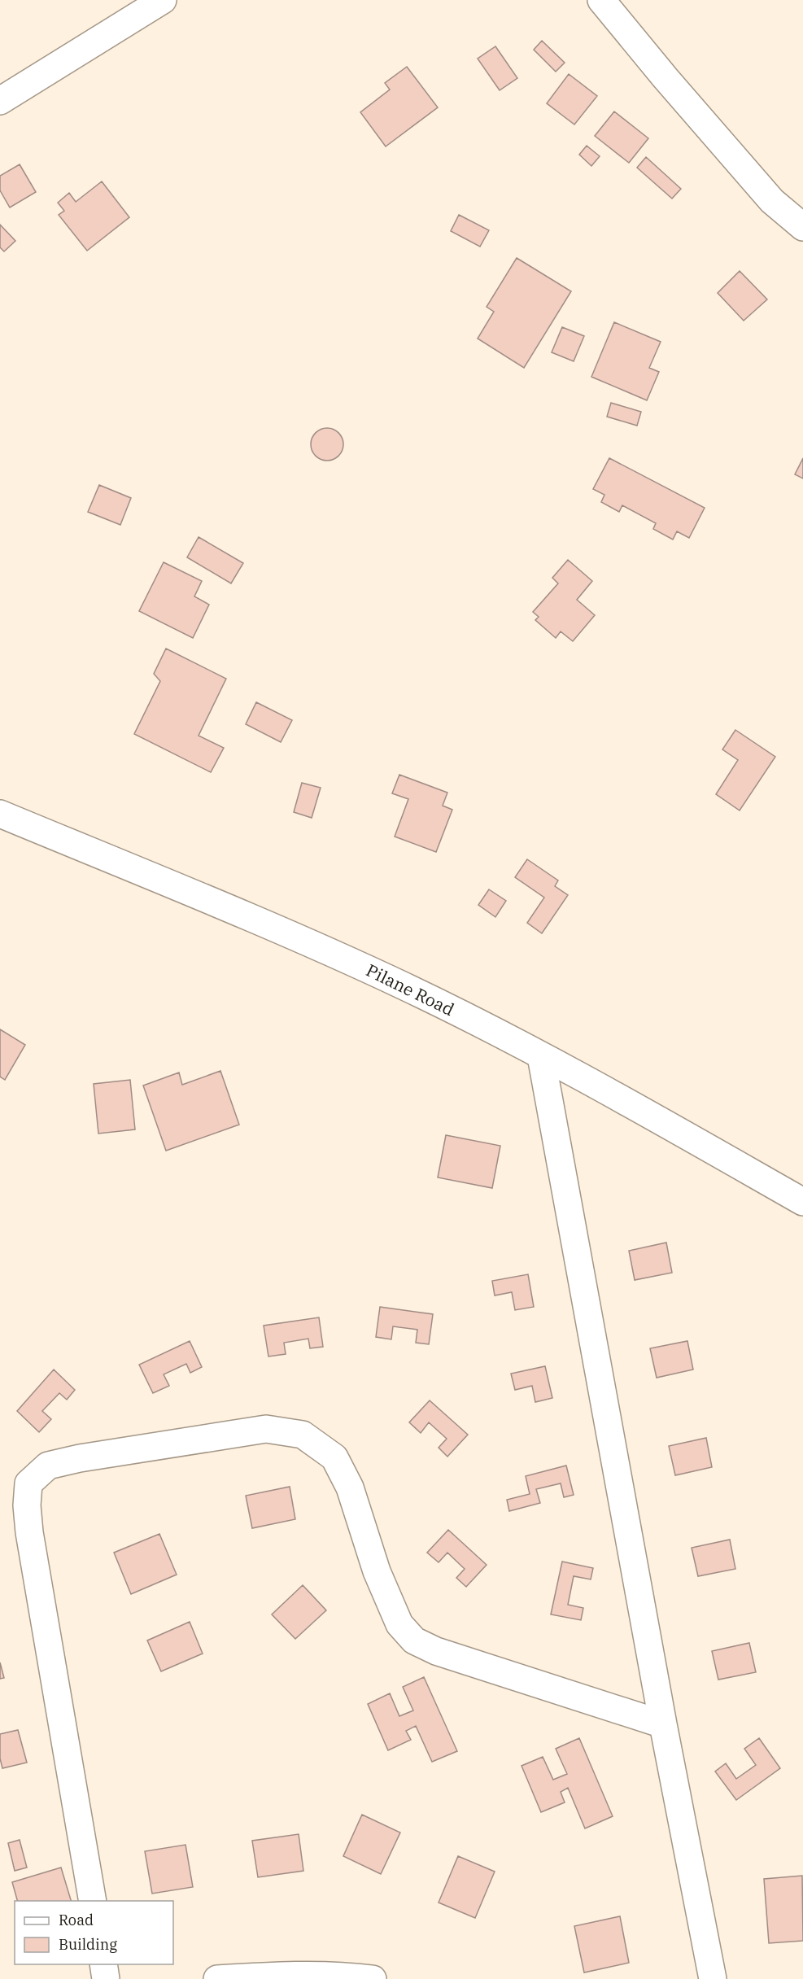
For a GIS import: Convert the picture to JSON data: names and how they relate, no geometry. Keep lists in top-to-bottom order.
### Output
{
  "streets": {
    "street": ["Pilane Road"]
  },
  "legend": ["Road", "Building"]
}
